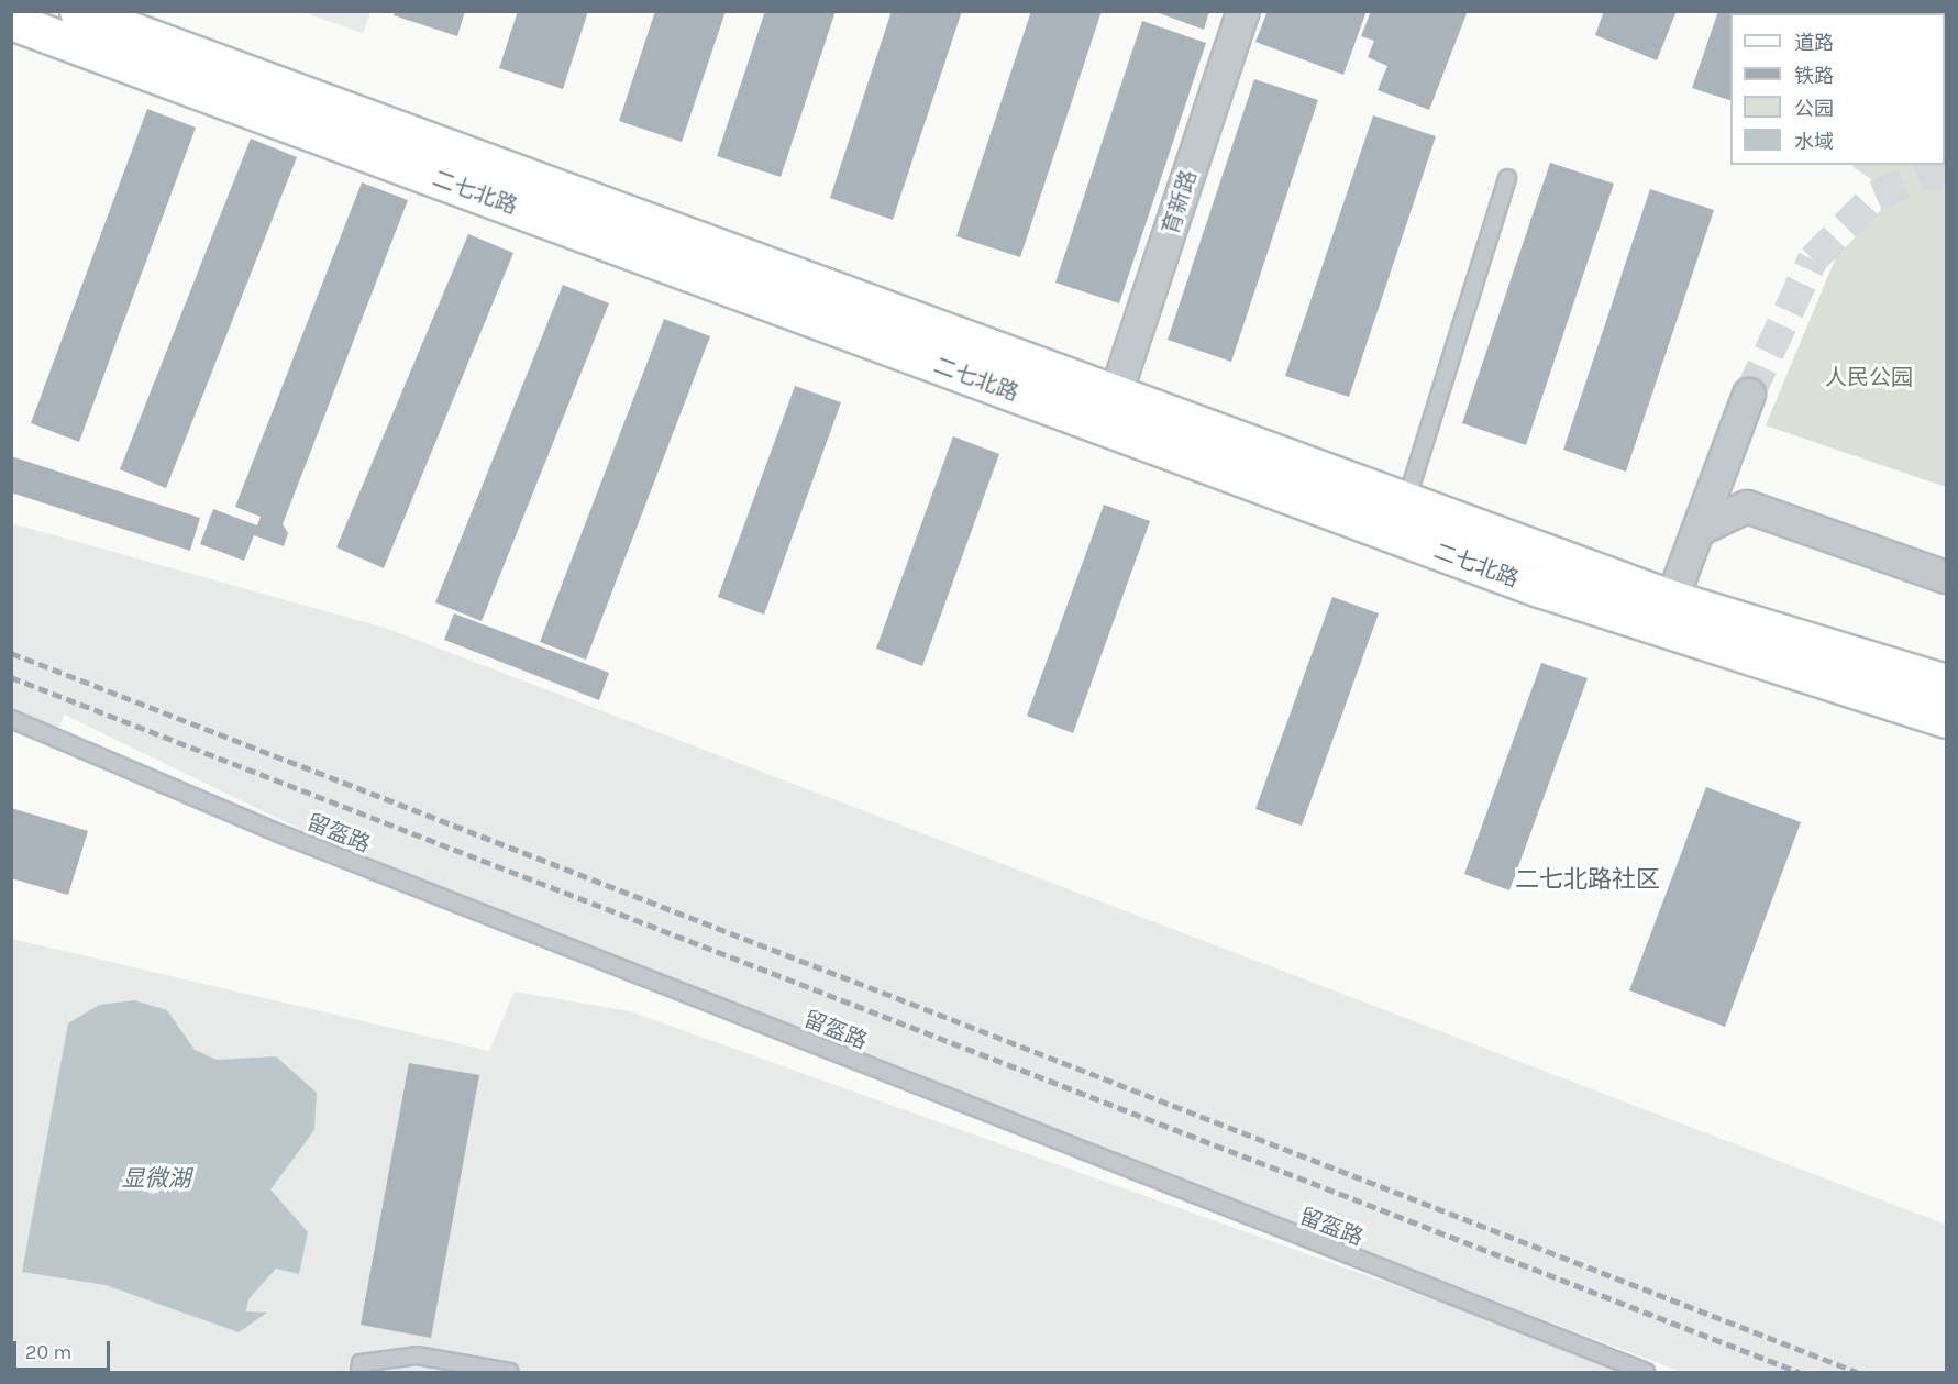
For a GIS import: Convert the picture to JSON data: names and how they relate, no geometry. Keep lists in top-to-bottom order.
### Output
{
  "streets": {
    "main road": ["二七北路"],
    "street": ["育新路"],
    "lane": ["留盔路"]
  },
  "crossings": [
    ["二七北路", "育新路"]
  ],
  "districts": ["二七北路社区"],
  "water": ["显微湖"],
  "parks": ["人民公园"],
  "legend": [
    "道路",
    "铁路",
    "公园",
    "水域"
  ],
  "scale_bar": "20 m"
}
